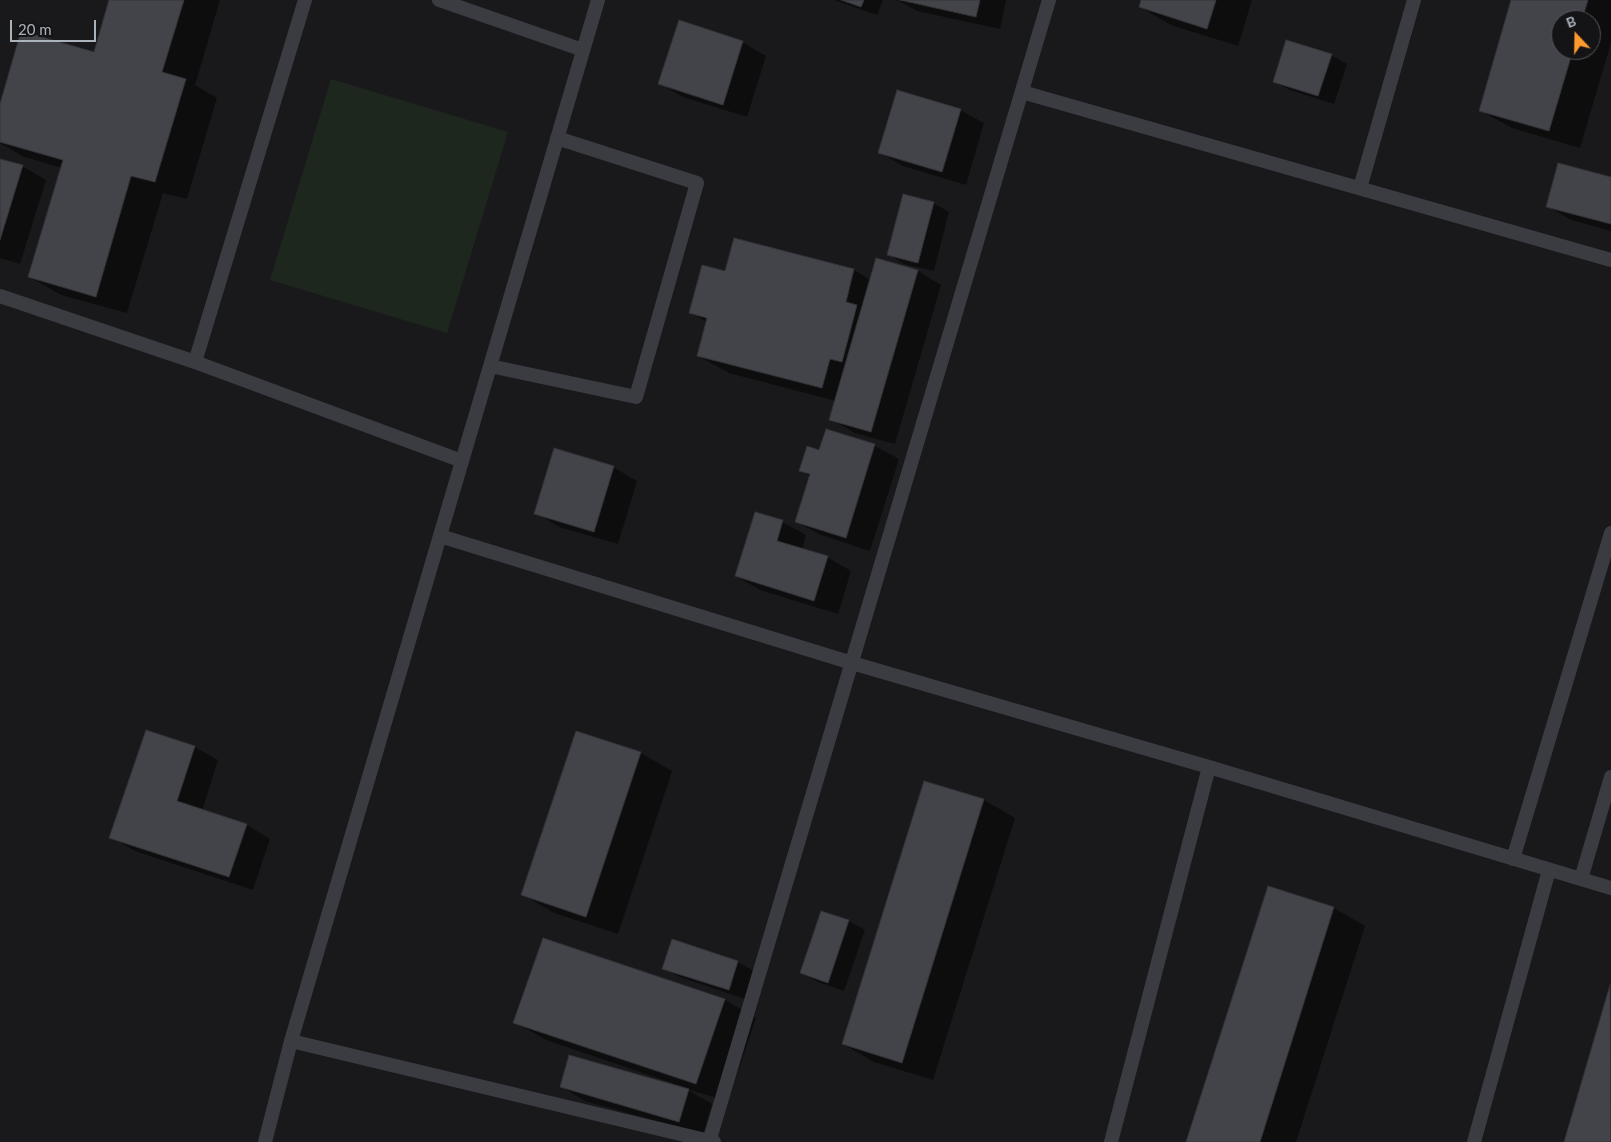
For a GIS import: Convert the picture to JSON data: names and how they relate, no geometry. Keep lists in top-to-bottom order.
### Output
{
  "scale_bar": "20 m",
  "north": "top"
}
